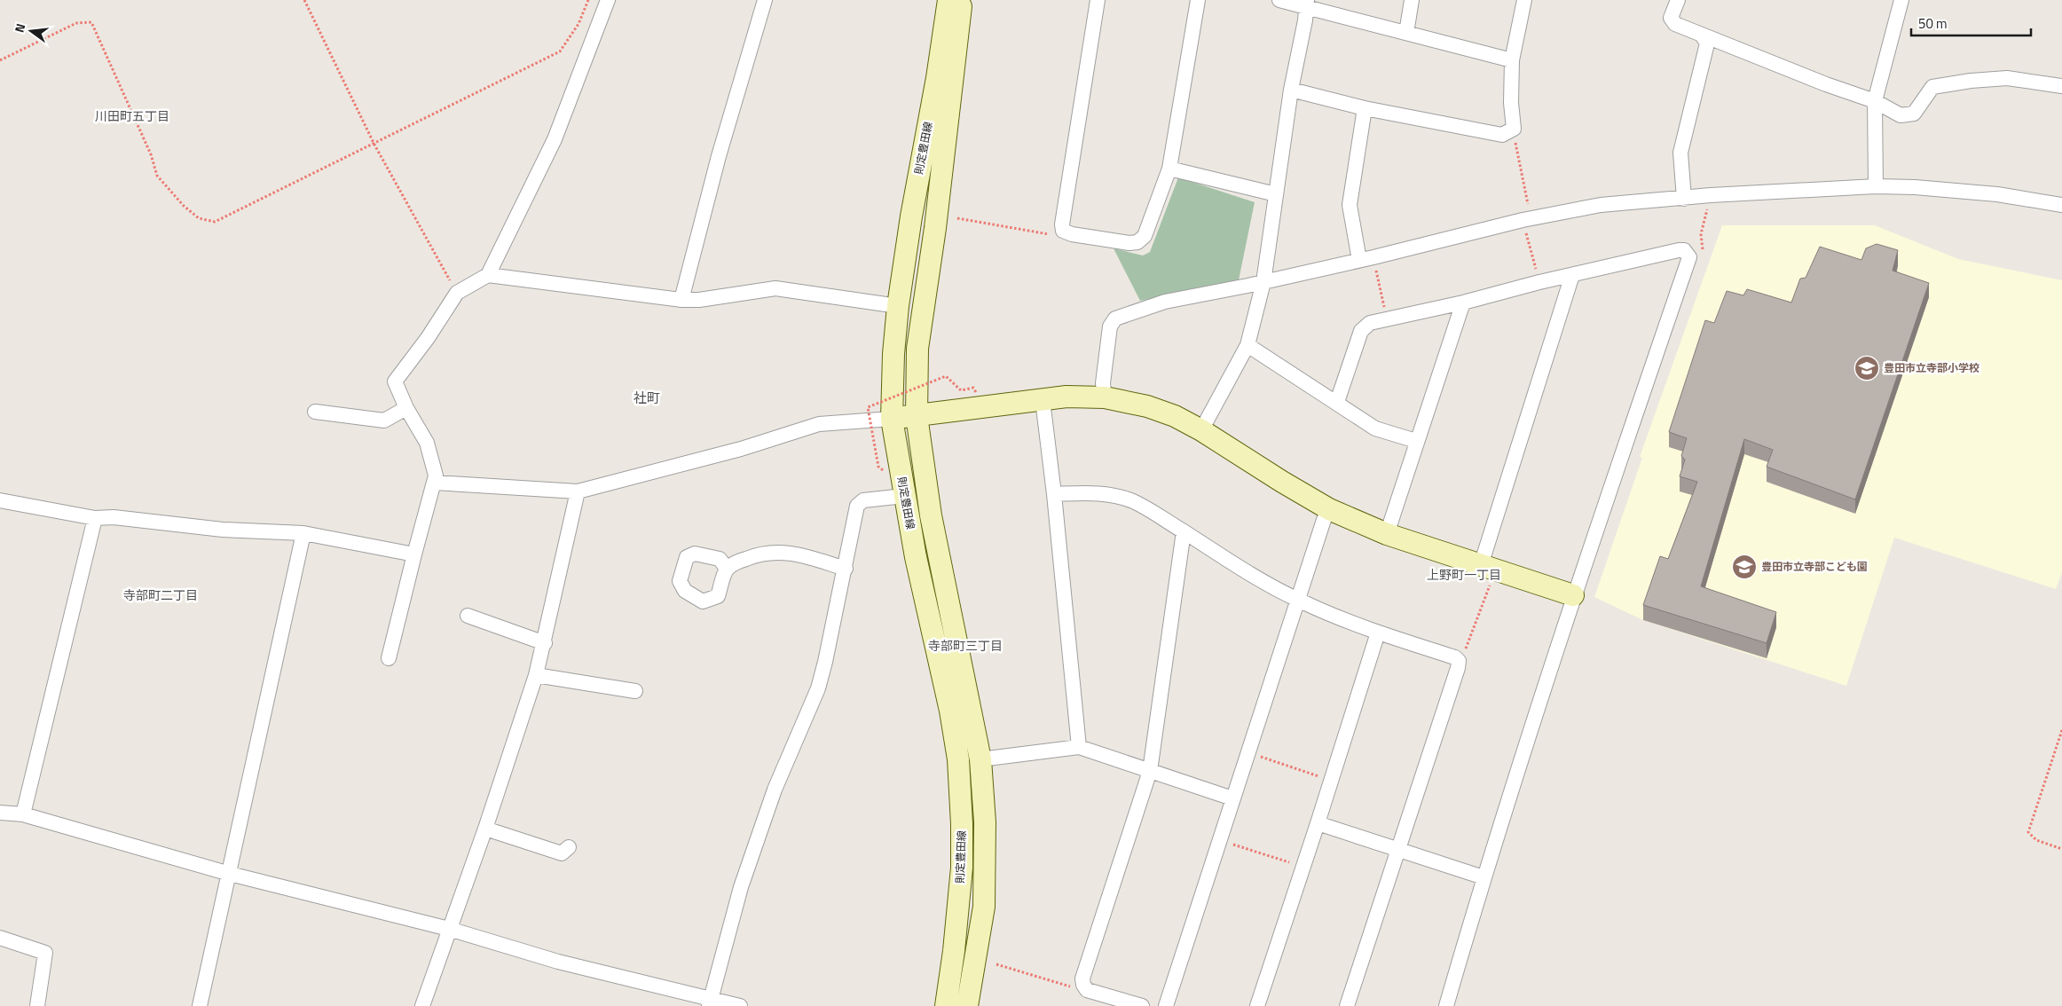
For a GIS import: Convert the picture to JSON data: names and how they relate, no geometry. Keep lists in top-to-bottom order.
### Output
{
  "streets": {
    "main road": ["則定豊田線"]
  },
  "districts": [
    "川田町五丁目",
    "社町",
    "上野町一丁目",
    "寺部町二丁目",
    "寺部町三丁目"
  ],
  "places": {
    "school or university": ["豊田市立寺部小学校", "豊田市立寺部こども園"]
  },
  "scale_bar": "50 m",
  "north": "left"
}
